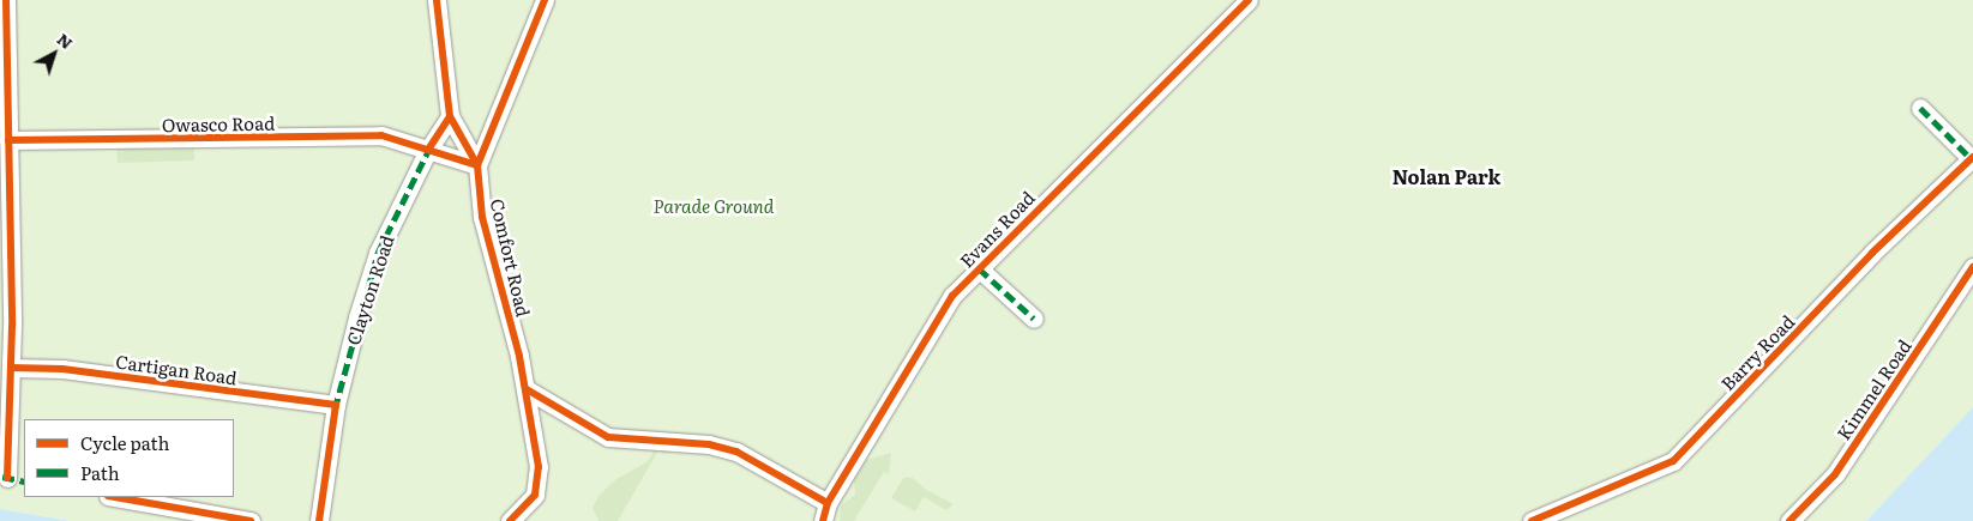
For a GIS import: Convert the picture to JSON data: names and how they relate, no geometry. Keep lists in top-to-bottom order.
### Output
{
  "streets": {
    "street": [
      "Owasco Road",
      "Evans Road",
      "Comfort Road",
      "Clayton Road",
      "Barry Road",
      "Cartigan Road",
      "Kimmel Road"
    ]
  },
  "crossings": [
    ["Owasco Road", "Comfort Road"],
    ["Owasco Road", "Clayton Road"],
    ["Clayton Road", "Cartigan Road"]
  ],
  "districts": ["Nolan Park"],
  "parks": ["Parade Ground"],
  "legend": ["Cycle path", "Path"],
  "north": "top right"
}
